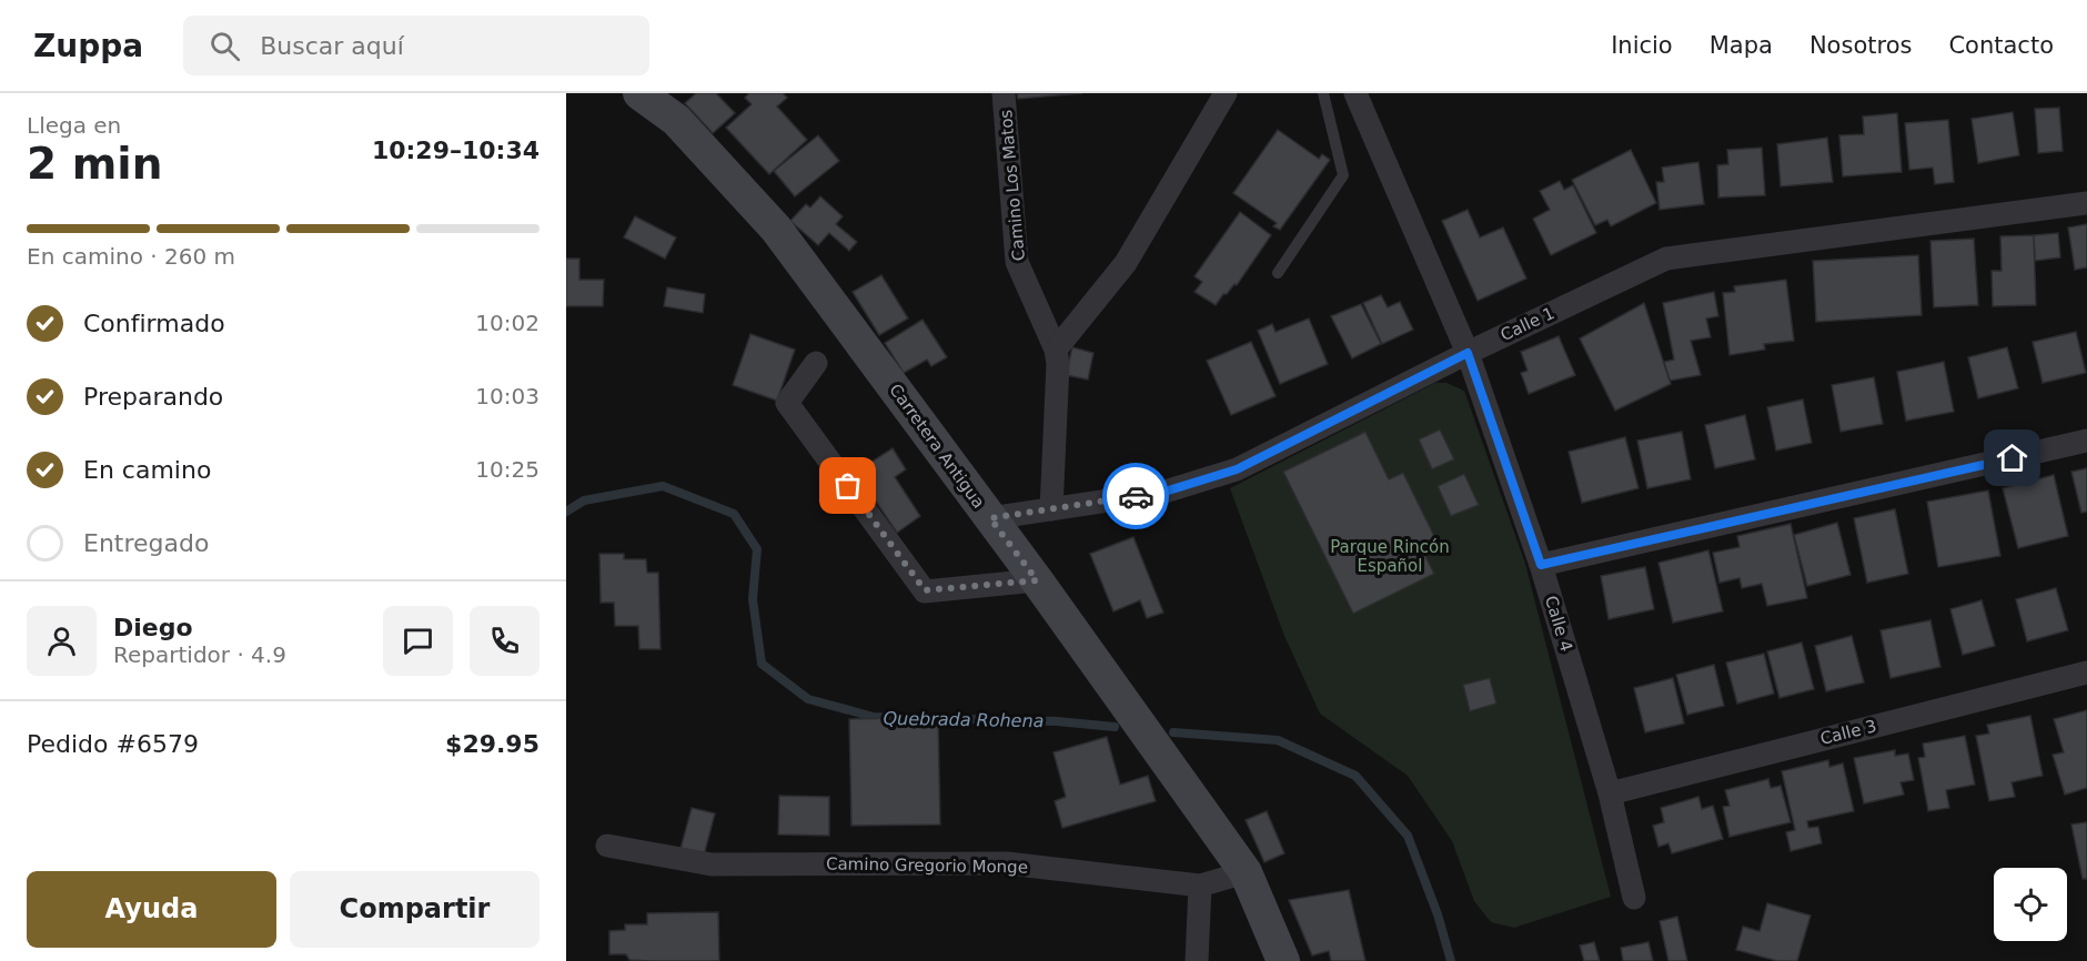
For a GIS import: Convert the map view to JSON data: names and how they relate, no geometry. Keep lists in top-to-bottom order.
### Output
{
  "streets": {
    "street": [
      "Camino Los Matos",
      "Calle 1",
      "Carretera Antigua",
      "Calle 4",
      "Calle 3",
      "Camino Gregorio Monge"
    ]
  },
  "crossings": [
    ["Camino Los Matos", "Calle 1"],
    ["Calle 1", "Carretera Antigua"],
    ["Calle 1", "Calle 4"],
    ["Carretera Antigua", "Camino Gregorio Monge"],
    ["Calle 4", "Calle 3"]
  ],
  "water": ["Quebrada Rohena"],
  "parks": ["Parque Rincón Español"],
  "page": {
    "header": "Zuppa",
    "search": "Buscar aquí",
    "nav": [
      "Inicio",
      "Mapa",
      "Nosotros",
      "Contacto"
    ],
    "heading": ["2 min", "Llega en", "10:29–10:34"],
    "panel": [
      "Diego",
      "Repartidor · 4.9",
      "Pedido #6579",
      "$29.95"
    ],
    "bar": "En camino · 260 m",
    "list": [
      ["Confirmado", "10:02"],
      ["Preparando", "10:03"],
      ["En camino", "10:25"],
      "Entregado"
    ],
    "buttons": ["Ayuda", "Compartir"]
  }
}
